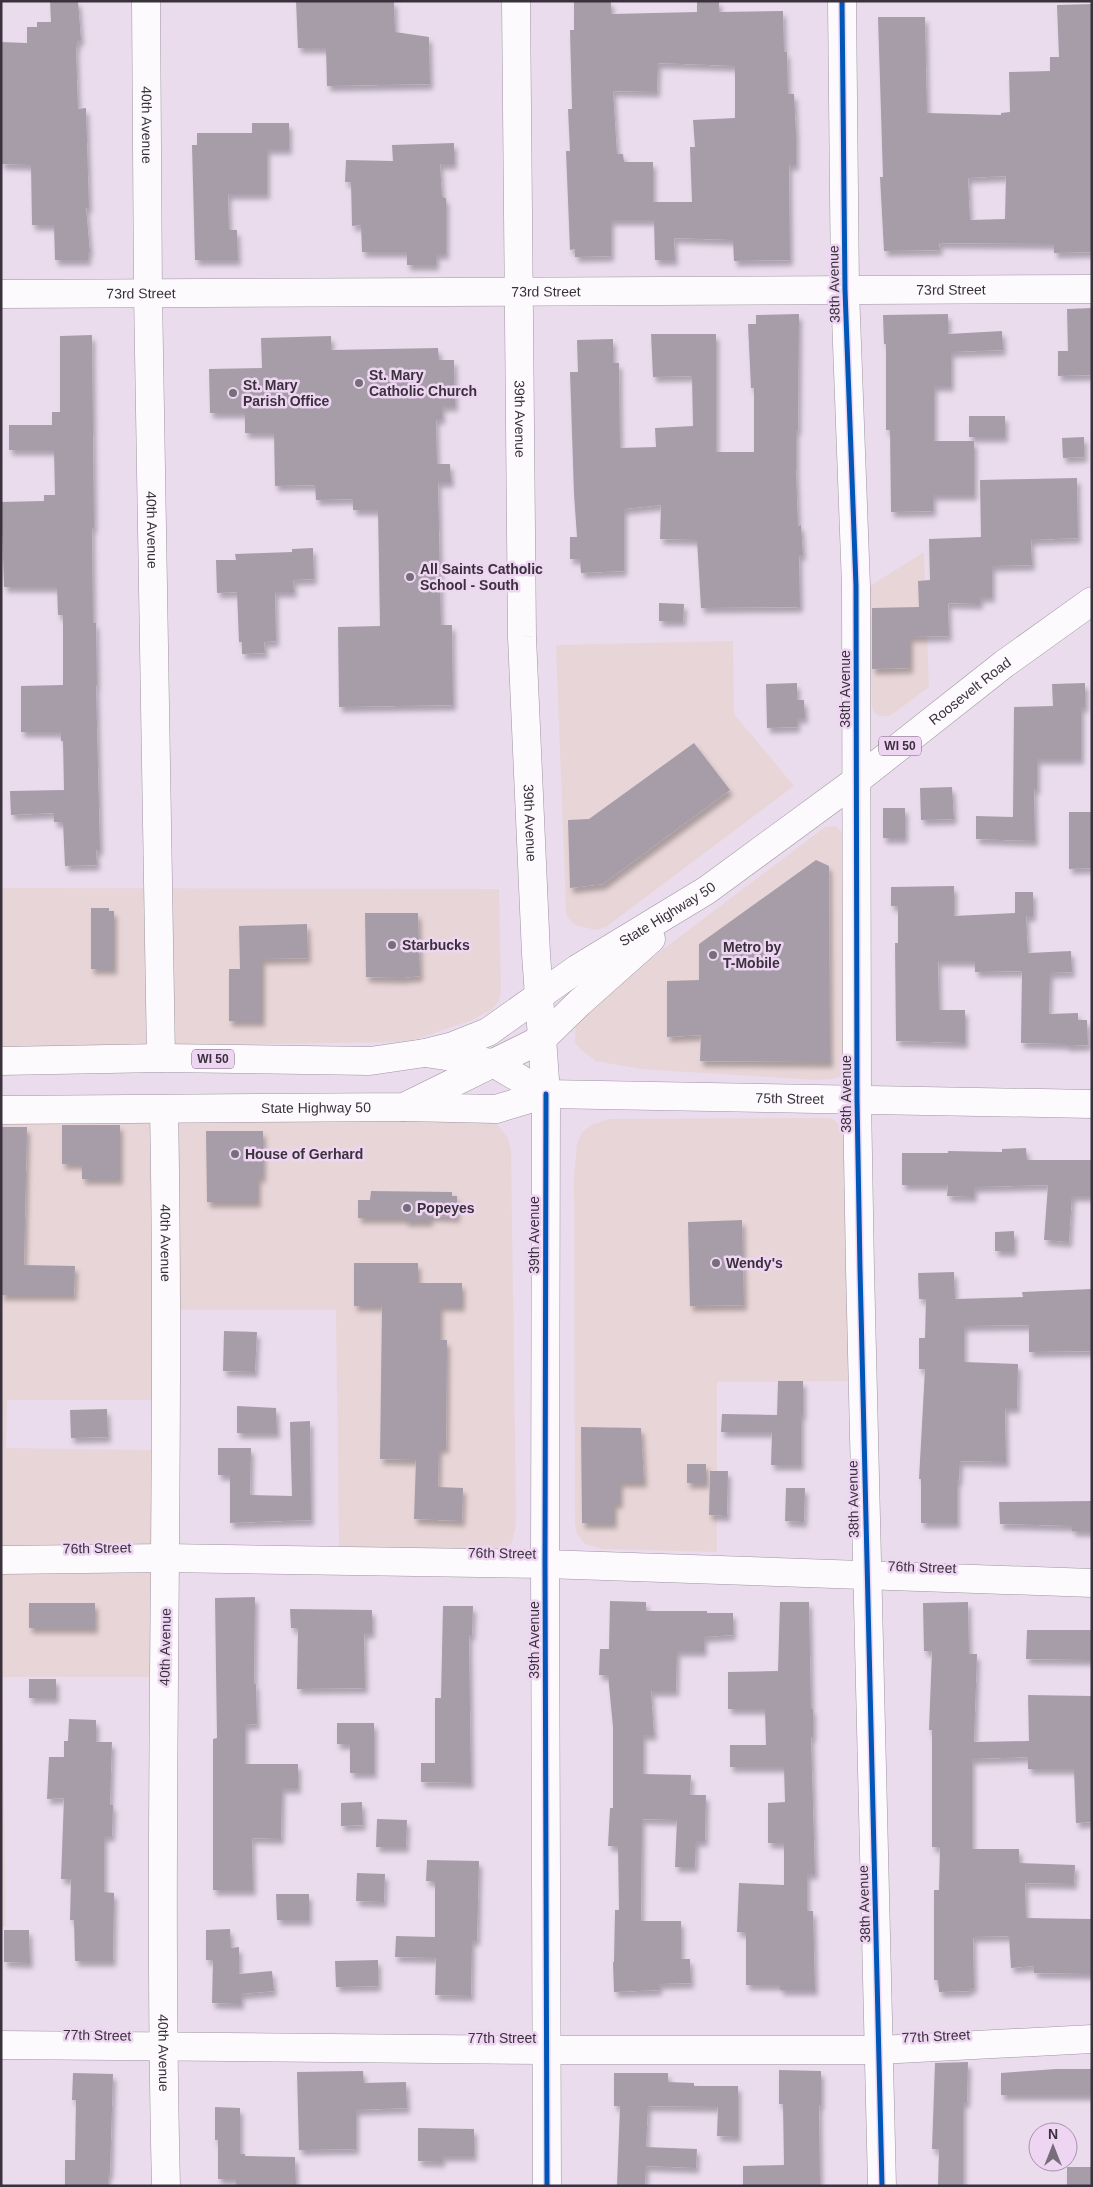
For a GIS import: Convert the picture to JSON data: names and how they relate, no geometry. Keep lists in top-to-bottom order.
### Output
{
  "streets": {
    "street": [
      "40th Avenue",
      "38th Avenue",
      "73rd Street",
      "39th Avenue",
      "Roosevelt Road",
      "WI 50",
      "State Highway 50",
      "75th Street",
      "76th Street",
      "77th Street"
    ]
  },
  "crossings": [
    ["40th Avenue", "73rd Street"],
    ["40th Avenue", "State Highway 50"],
    ["40th Avenue", "76th Street"],
    ["40th Avenue", "77th Street"],
    ["38th Avenue", "73rd Street"],
    ["38th Avenue", "Roosevelt Road"],
    ["38th Avenue", "75th Street"],
    ["38th Avenue", "76th Street"],
    ["38th Avenue", "77th Street"],
    ["73rd Street", "39th Avenue"],
    ["39th Avenue", "State Highway 50"],
    ["39th Avenue", "75th Street"],
    ["39th Avenue", "76th Street"],
    ["39th Avenue", "77th Street"],
    ["Roosevelt Road", "State Highway 50"],
    ["State Highway 50", "75th Street"]
  ],
  "places": [
    "St. Mary Catholic Church",
    "St. Mary Parish Office",
    "All Saints Catholic School - South",
    "Starbucks",
    "Metro by T-Mobile",
    "House of Gerhard",
    "Popeyes",
    "Wendy's"
  ],
  "north": "top"
}
